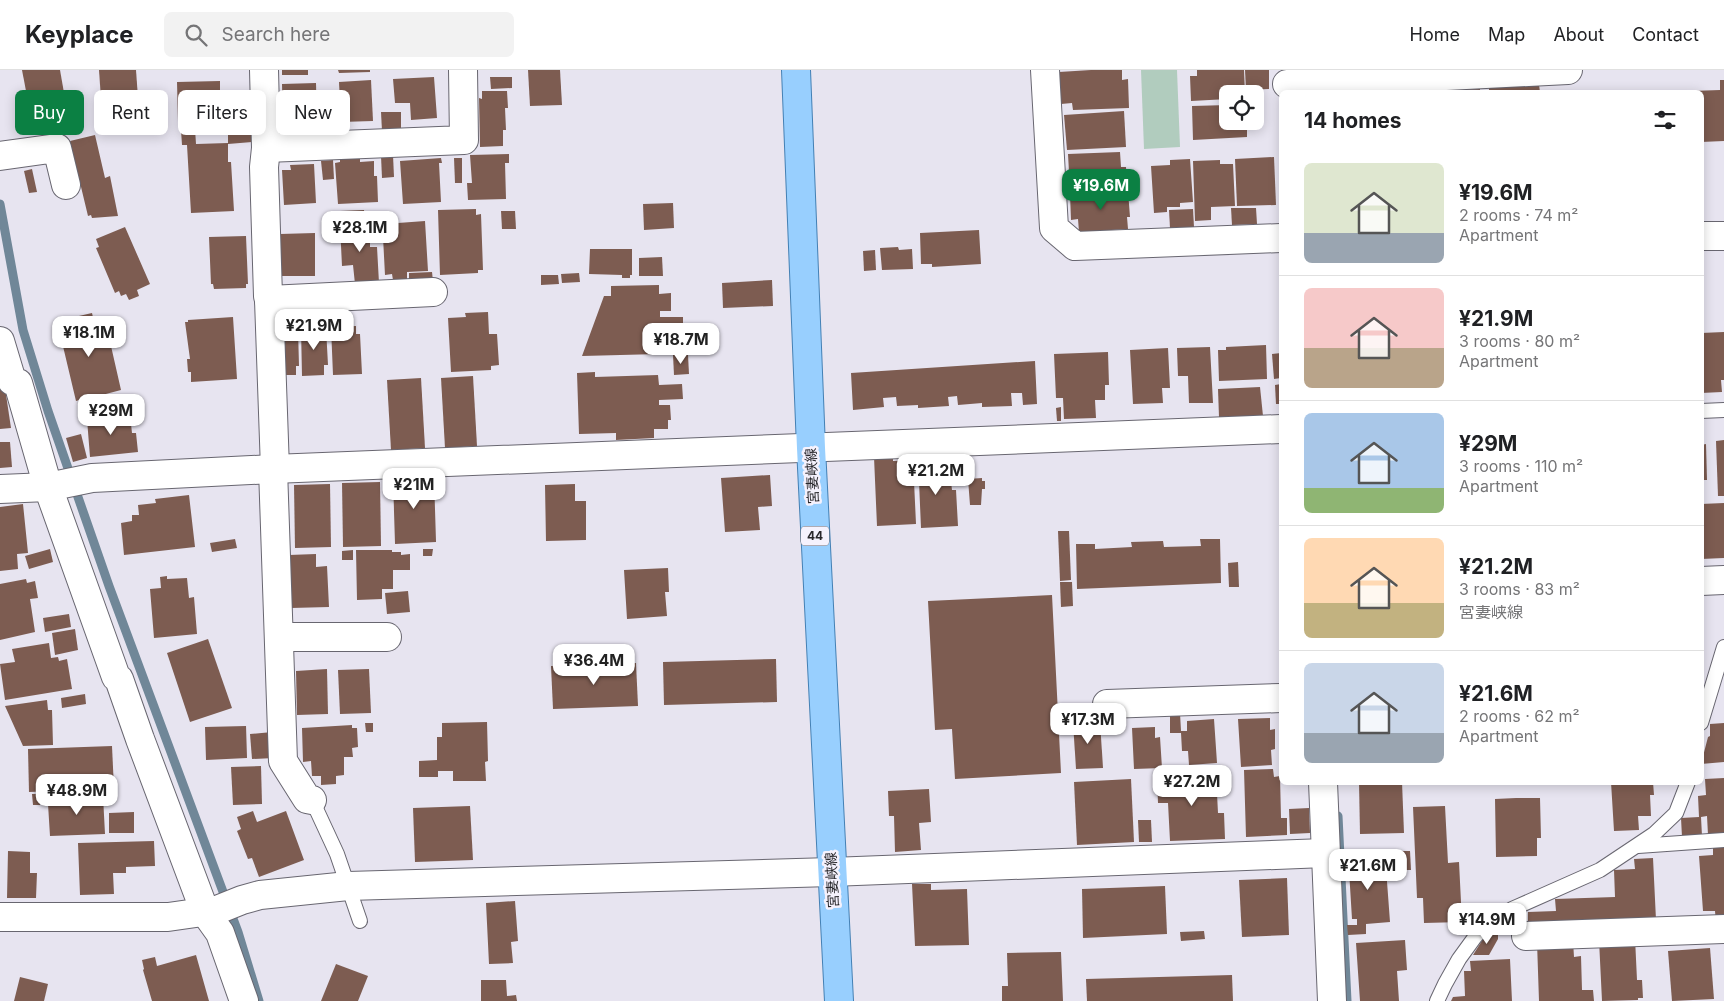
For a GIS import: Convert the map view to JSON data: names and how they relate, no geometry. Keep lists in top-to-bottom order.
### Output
{
  "streets": {
    "main road": ["宮妻峡線", "44"]
  },
  "page": {
    "header": "Keyplace",
    "search": "Search here",
    "nav": [
      "Home",
      "Map",
      "About",
      "Contact"
    ],
    "chip": [
      "Buy",
      "Rent",
      "Filters",
      "New"
    ],
    "heading": "14 homes",
    "list": [
      {
        "name": "¥19.6M",
        "note": "2 rooms · 74 m² · Apartment"
      },
      {
        "name": "¥21.9M",
        "note": "3 rooms · 80 m² · Apartment"
      },
      {
        "name": "¥29M",
        "note": "3 rooms · 110 m² · Apartment"
      },
      {
        "name": "¥21.2M",
        "note": "3 rooms · 83 m² · 宮妻峡線"
      },
      {
        "name": "¥21.6M",
        "note": "2 rooms · 62 m² · Apartment"
      }
    ],
    "price": [
      "¥19.6M",
      "¥28.1M",
      "¥21.9M",
      "¥18.1M",
      "¥18.7M",
      "¥29M",
      "¥21.2M",
      "¥21M",
      "¥36.4M",
      "¥17.3M",
      "¥27.2M",
      "¥48.9M",
      "¥21.6M",
      "¥14.9M"
    ]
  }
}
